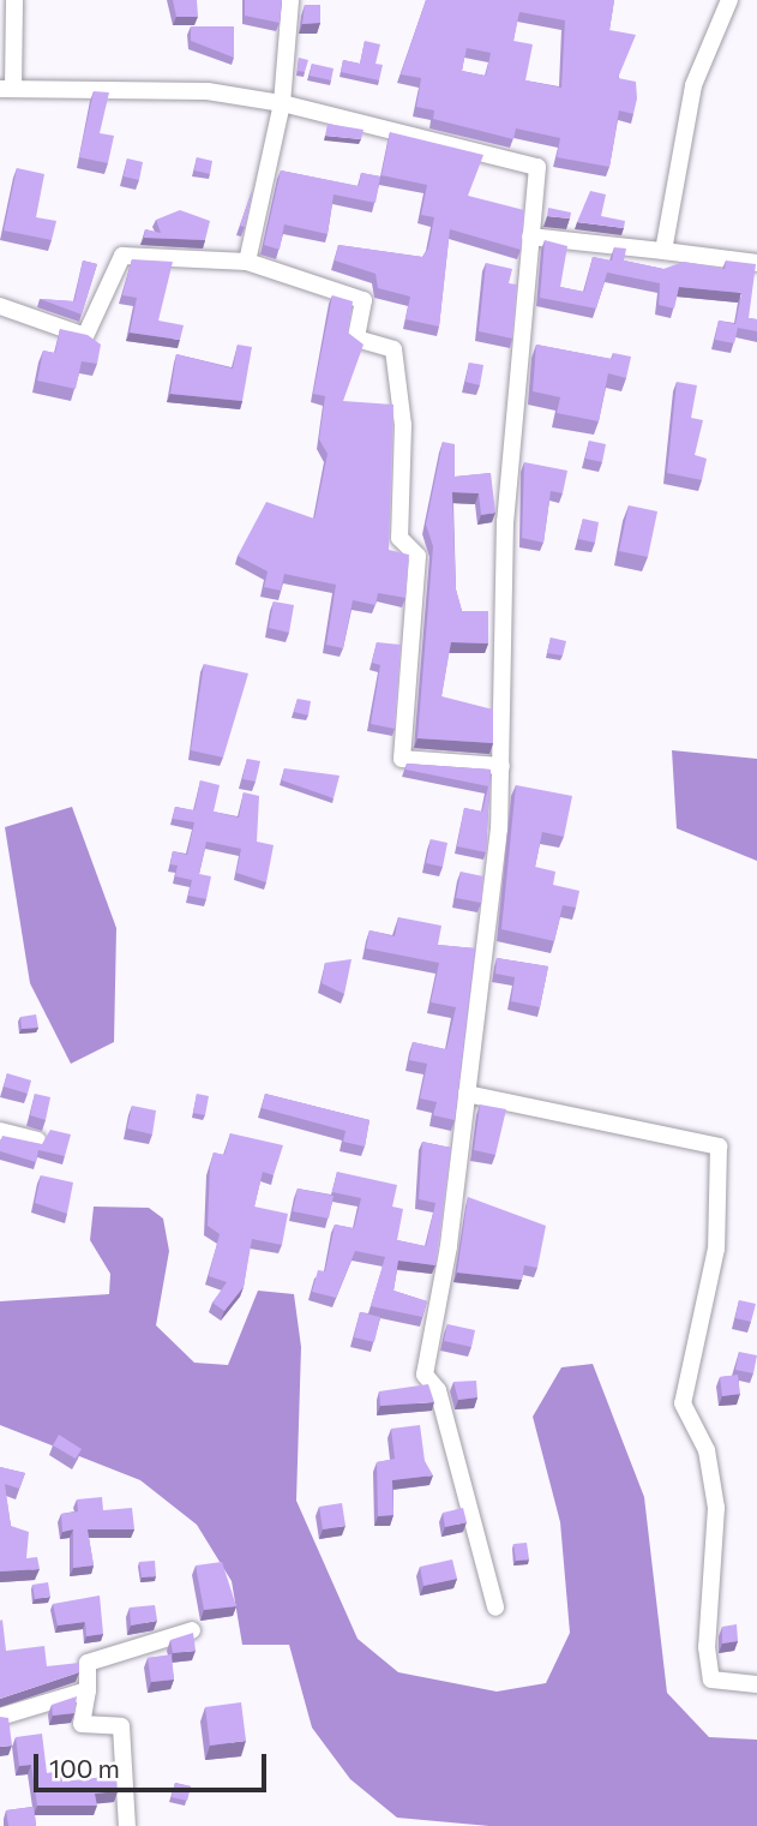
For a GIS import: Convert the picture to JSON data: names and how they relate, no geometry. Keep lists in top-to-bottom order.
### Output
{
  "scale_bar": "100 m"
}
